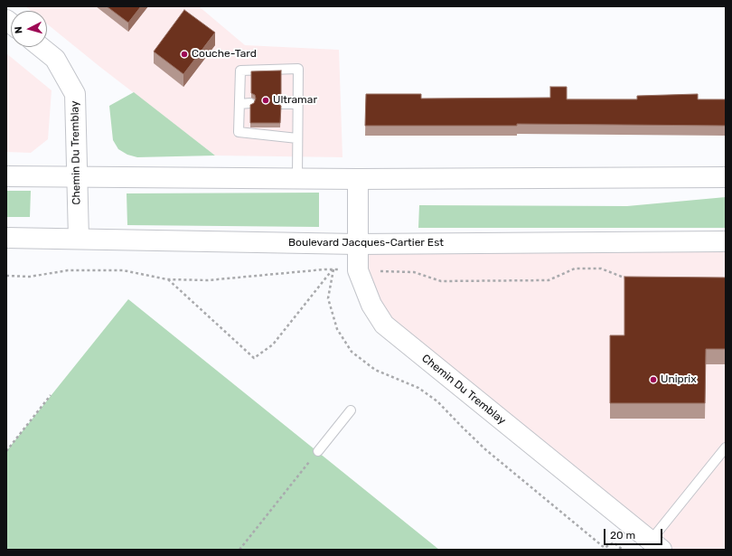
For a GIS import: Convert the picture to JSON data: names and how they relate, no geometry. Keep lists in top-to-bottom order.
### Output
{
  "streets": {
    "main road": ["Chemin Du Tremblay", "Boulevard Jacques-Cartier Est"]
  },
  "crossings": [
    ["Chemin Du Tremblay", "Boulevard Jacques-Cartier Est"]
  ],
  "places": ["Couche-Tard", "Ultramar", "Uniprix"],
  "scale_bar": "20 m",
  "north": "left"
}
